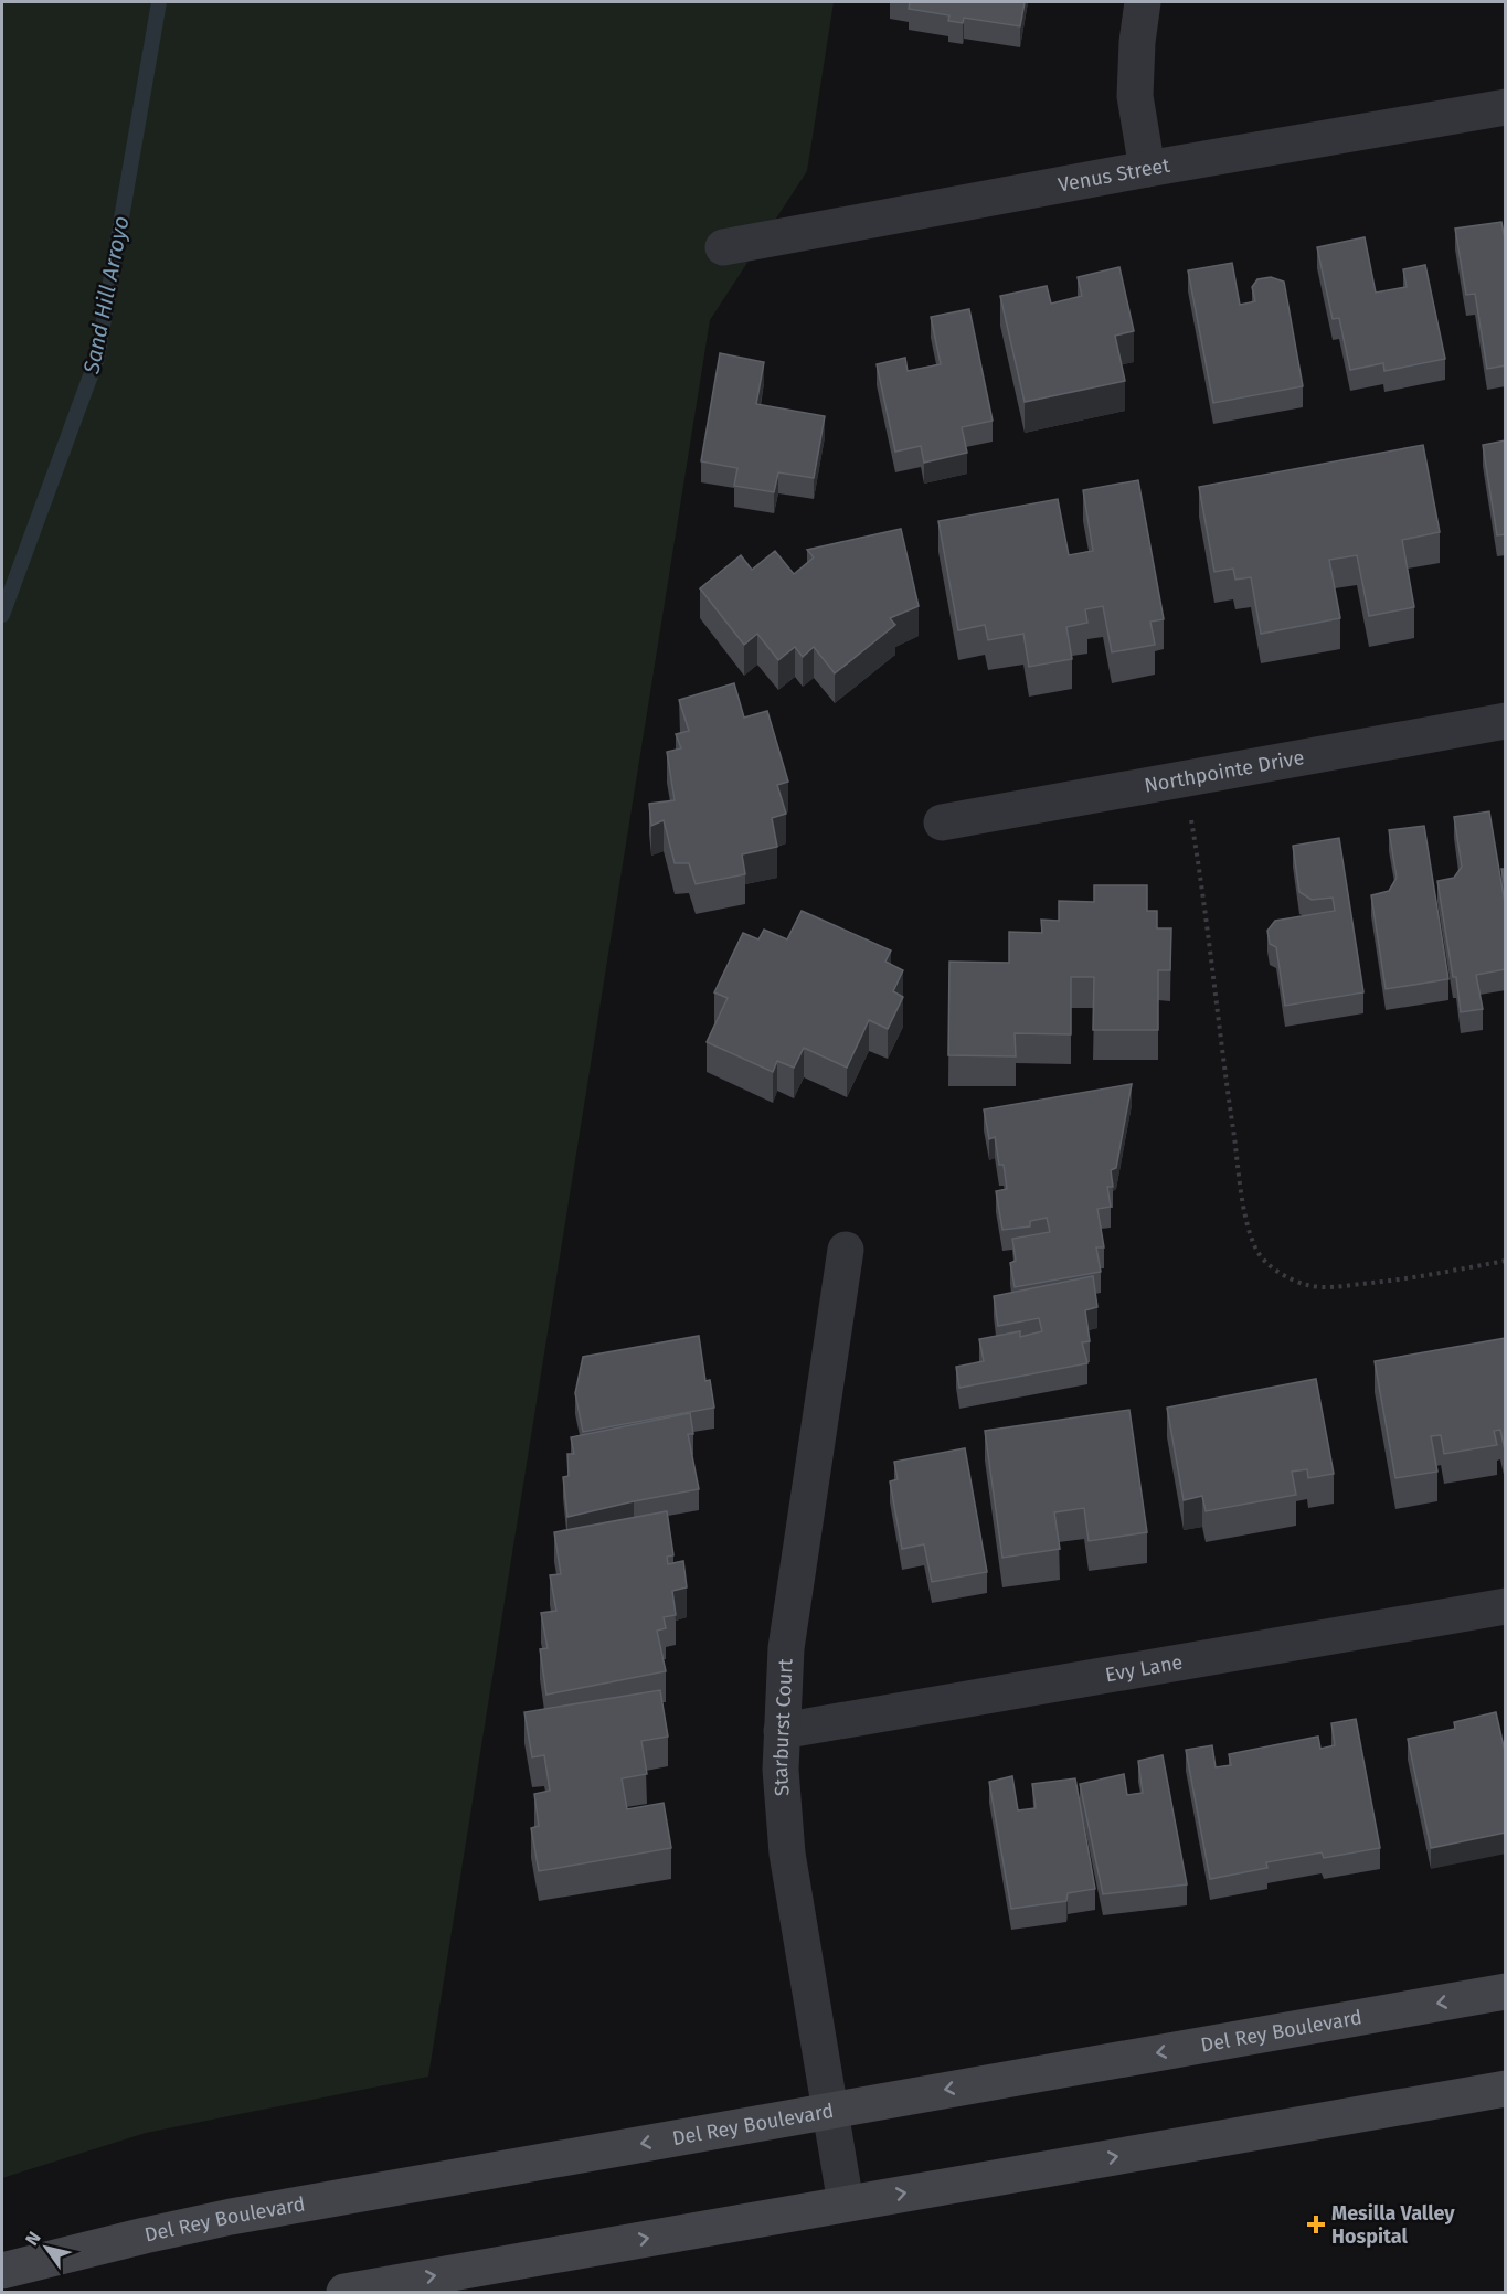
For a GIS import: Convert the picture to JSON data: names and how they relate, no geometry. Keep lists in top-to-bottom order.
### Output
{
  "streets": {
    "main road": ["Del Rey Boulevard"],
    "street": [
      "Venus Street",
      "Northpointe Drive",
      "Evy Lane",
      "Starburst Court"
    ]
  },
  "crossings": [
    ["Evy Lane", "Starburst Court"],
    ["Starburst Court", "Del Rey Boulevard"]
  ],
  "water": ["Sand Hill Arroyo"],
  "places": {
    "health": ["Mesilla Valley Hospital"]
  },
  "north": "top left"
}
